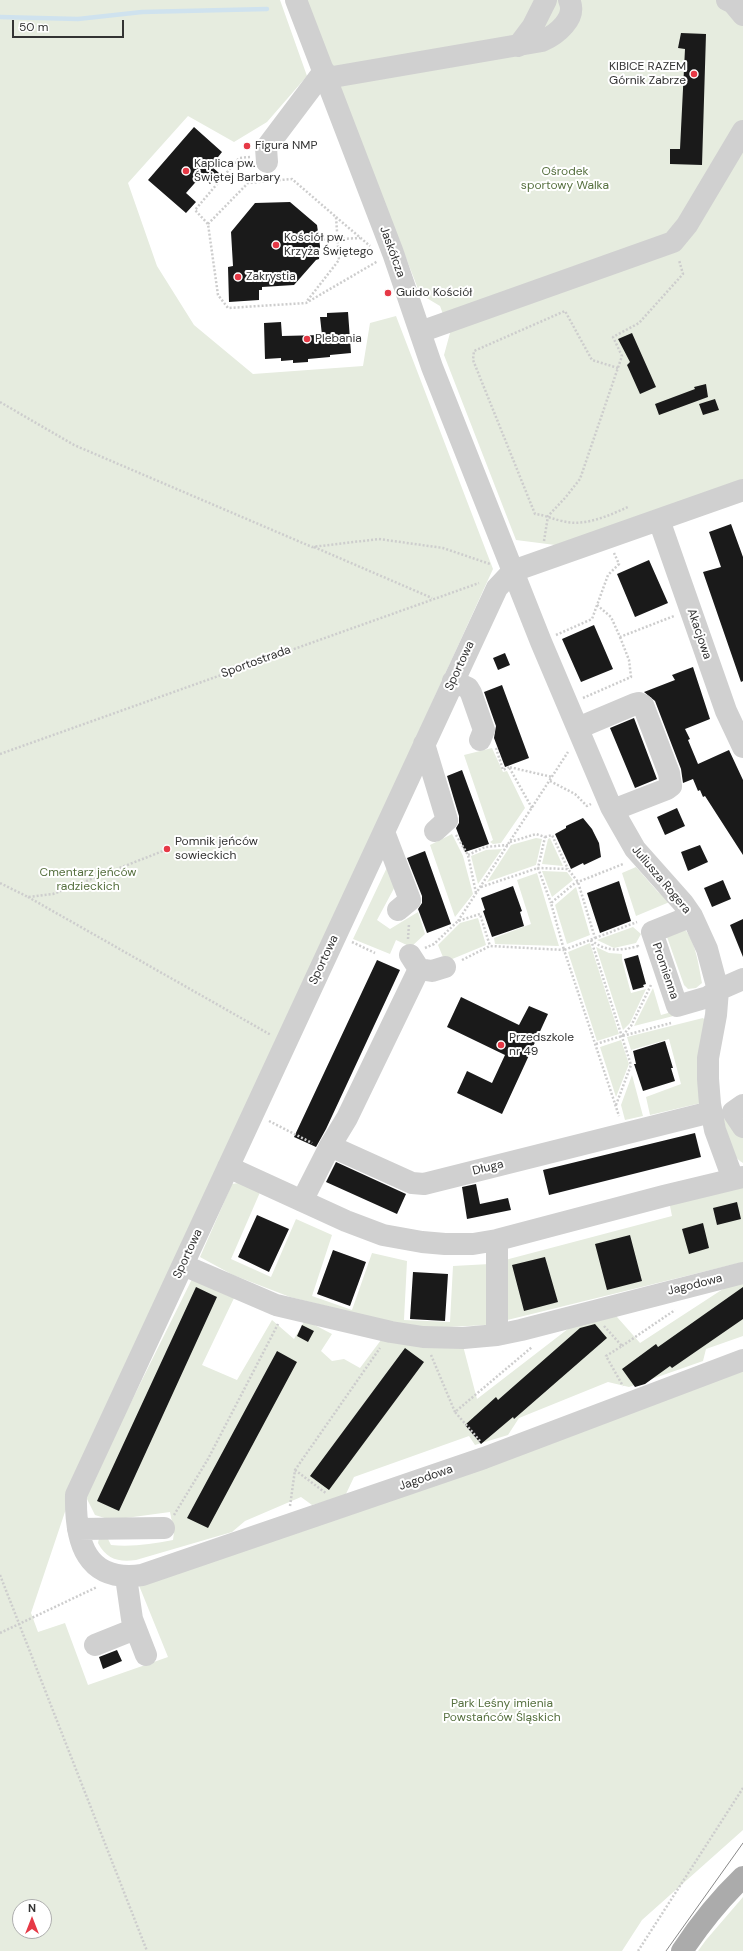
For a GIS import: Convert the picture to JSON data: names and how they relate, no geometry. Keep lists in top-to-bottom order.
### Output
{
  "streets": {
    "street": [
      "Jaskółcza",
      "Akacjowa",
      "Sportowa",
      "Juliusza Rogera",
      "Promienna",
      "Długa",
      "Jagodowa"
    ],
    "path": ["Sportostrada"]
  },
  "crossings": [
    ["Jaskółcza", "Sportowa"],
    ["Jaskółcza", "Juliusza Rogera"],
    ["Akacjowa", "Sportowa"],
    ["Sportowa", "Juliusza Rogera"],
    ["Sportowa", "Jagodowa"],
    ["Juliusza Rogera", "Promienna"],
    ["Juliusza Rogera", "Długa"]
  ],
  "parks": ["Ośrodek sportowy Walka", "Cmentarz jeńców radzieckich", "Park Leśny imienia Powstańców Śląskich"],
  "places": [
    "KIBICE RAZEM Górnik Zabrze",
    "Figura NMP",
    "Kaplica pw. Świętej Barbary",
    "Kościół pw. Krzyża Świętego",
    "Zakrystia",
    "Guido Kościół",
    "Plebania",
    "Pomnik jeńców sowieckich",
    "Przedszkole nr 49"
  ],
  "scale_bar": "50 m",
  "north": "top"
}
